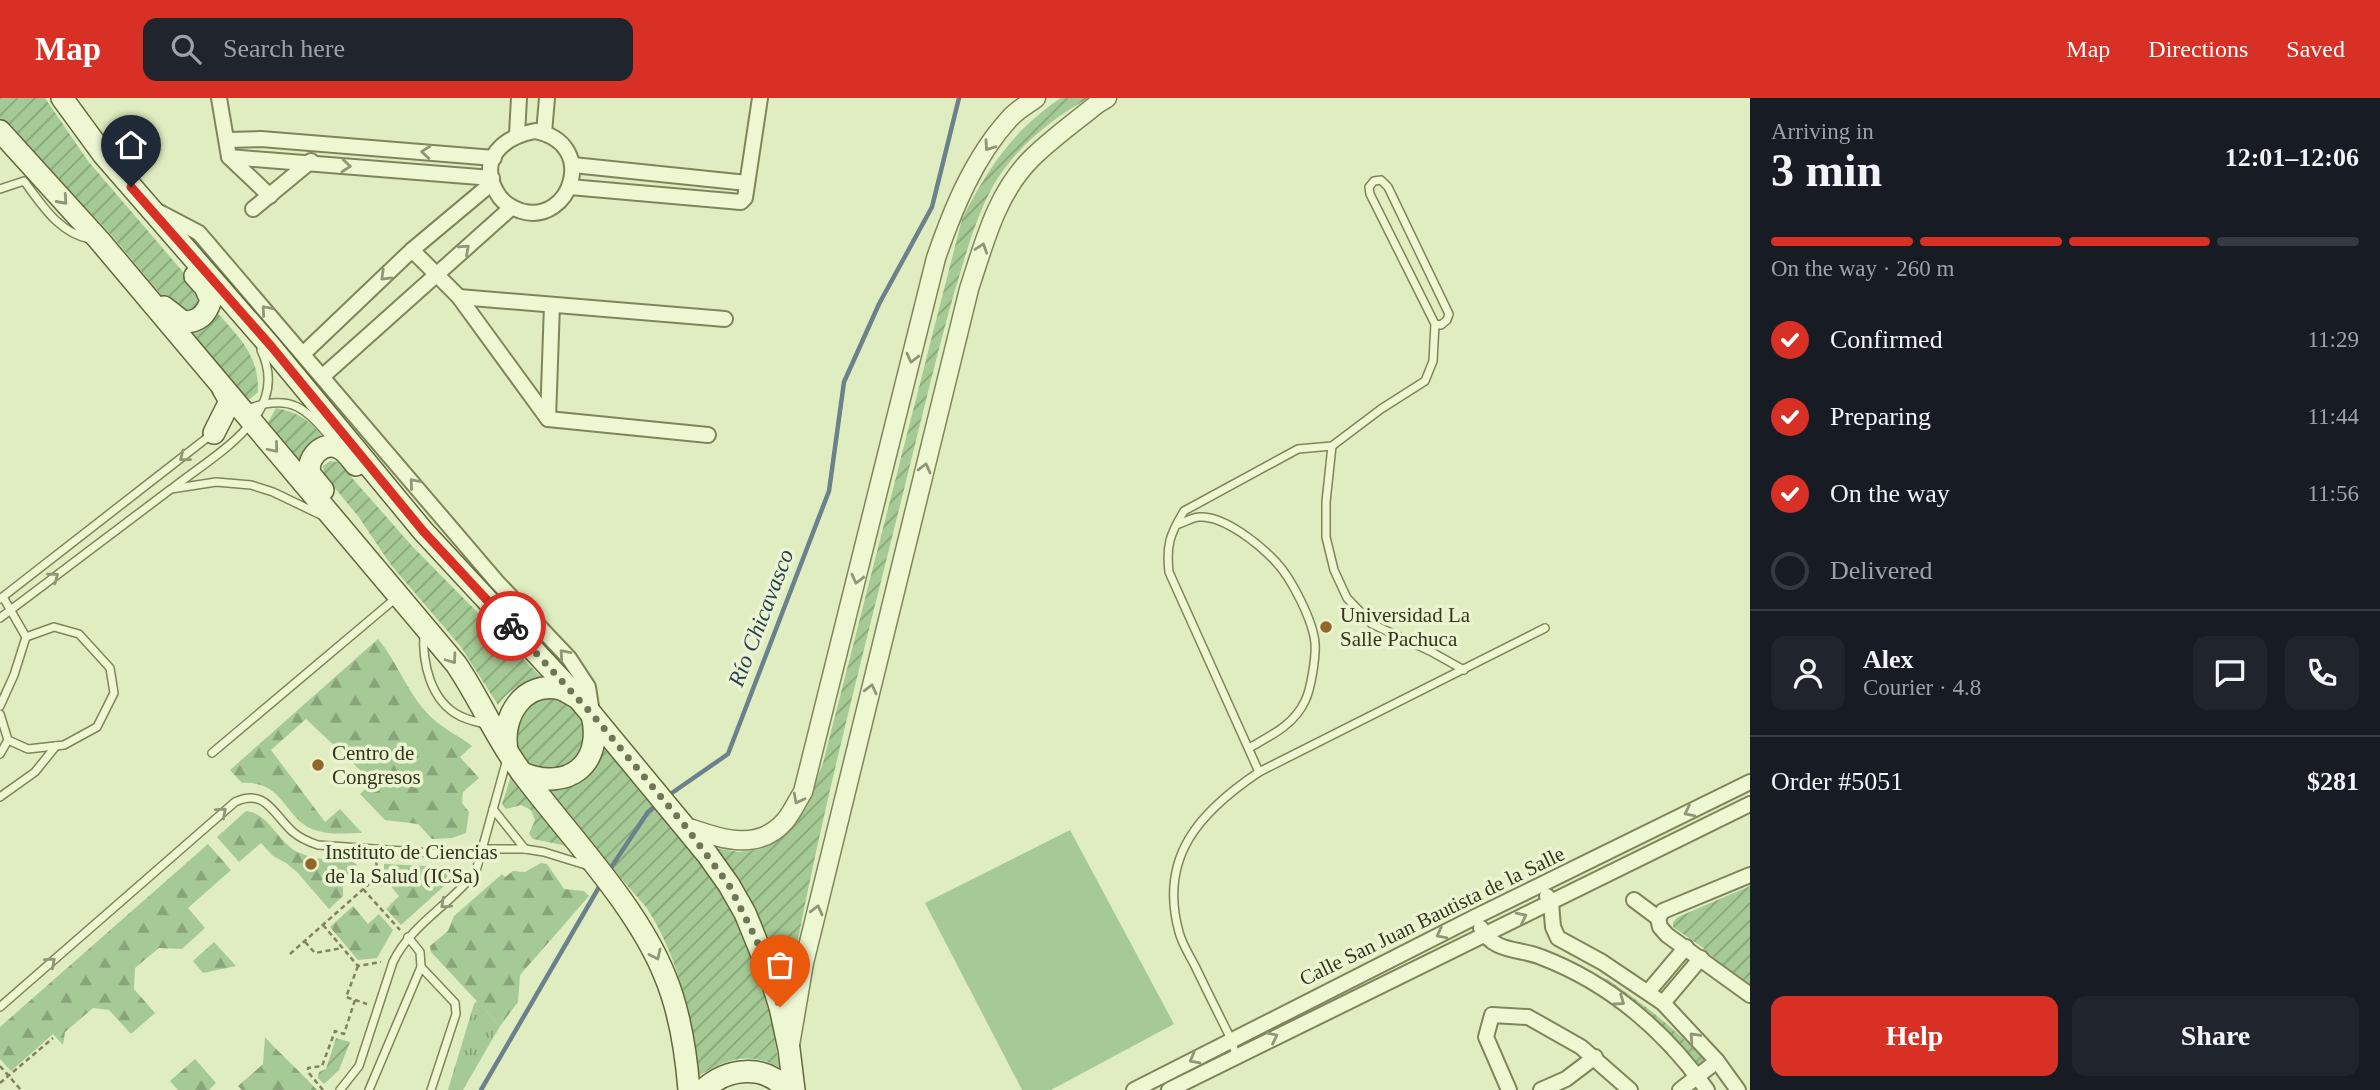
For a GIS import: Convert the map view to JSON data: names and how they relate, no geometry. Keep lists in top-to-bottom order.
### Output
{
  "streets": {
    "street": ["Calle San Juan Bautista de la Salle"]
  },
  "water": ["Río Chicavasco"],
  "places": ["Universidad La Salle Pachuca", "Centro de Congresos", "Instituto de Ciencias de la Salud (ICSa)"],
  "page": {
    "header": "Map",
    "search": "Search here",
    "nav": ["Map", "Directions", "Saved"],
    "heading": ["3 min", "Arriving in", "12:01–12:06"],
    "panel": [
      "Alex",
      "Courier · 4.8",
      "Order #5051",
      "$281"
    ],
    "bar": "On the way · 260 m",
    "list": [
      ["Confirmed", "11:29"],
      ["Preparing", "11:44"],
      ["On the way", "11:56"],
      "Delivered"
    ],
    "buttons": ["Help", "Share"]
  }
}
